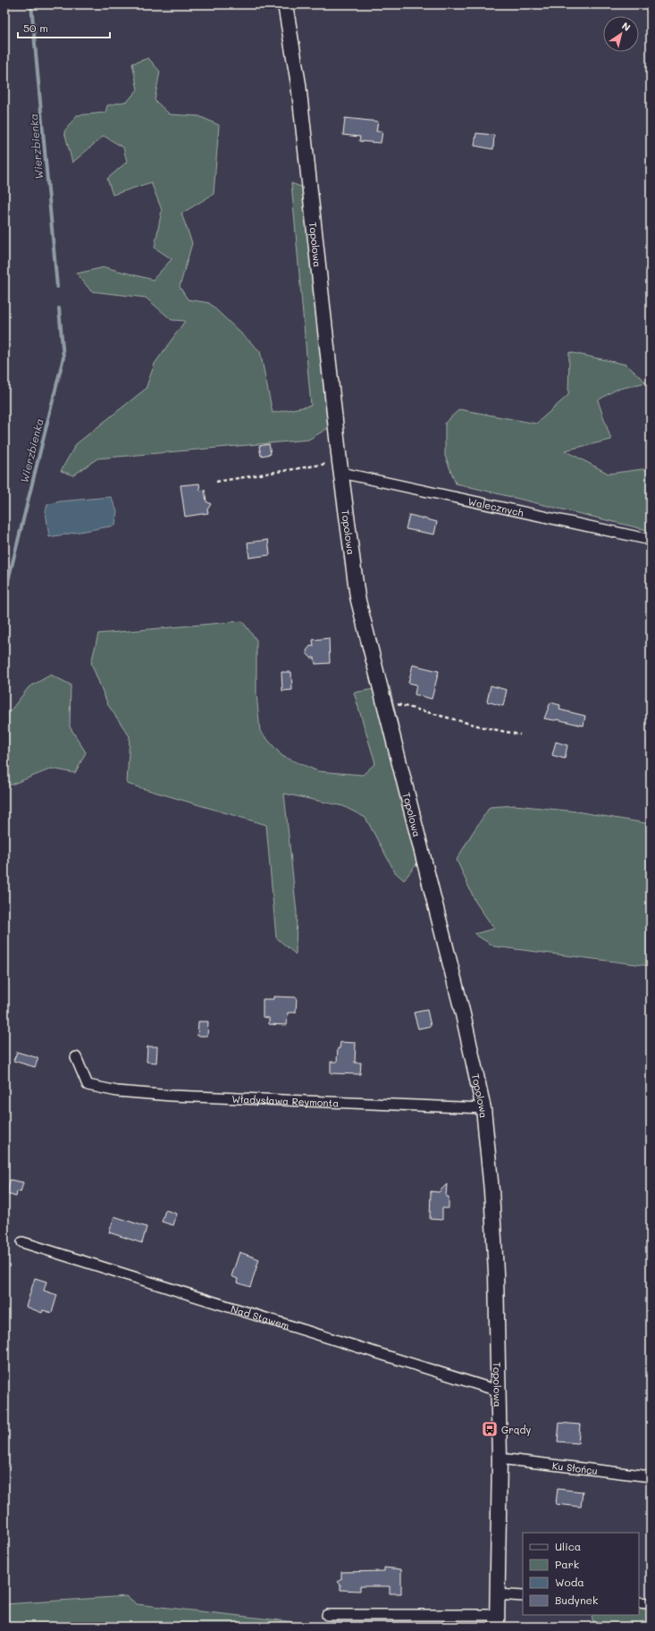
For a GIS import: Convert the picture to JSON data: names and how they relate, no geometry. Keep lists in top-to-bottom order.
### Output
{
  "streets": {
    "street": [
      "Topolowa",
      "Walecznych",
      "Władysława Reymonta",
      "Nad Stawem",
      "Ku Słońcu"
    ]
  },
  "crossings": [
    ["Topolowa", "Walecznych"],
    ["Topolowa", "Władysława Reymonta"],
    ["Topolowa", "Nad Stawem"],
    ["Topolowa", "Ku Słońcu"]
  ],
  "water": ["Wierzbienka"],
  "places": {
    "bus stop": ["Grądy"]
  },
  "legend": [
    "Ulica",
    "Park",
    "Woda",
    "Budynek"
  ],
  "scale_bar": "50 m",
  "north": "top right"
}
